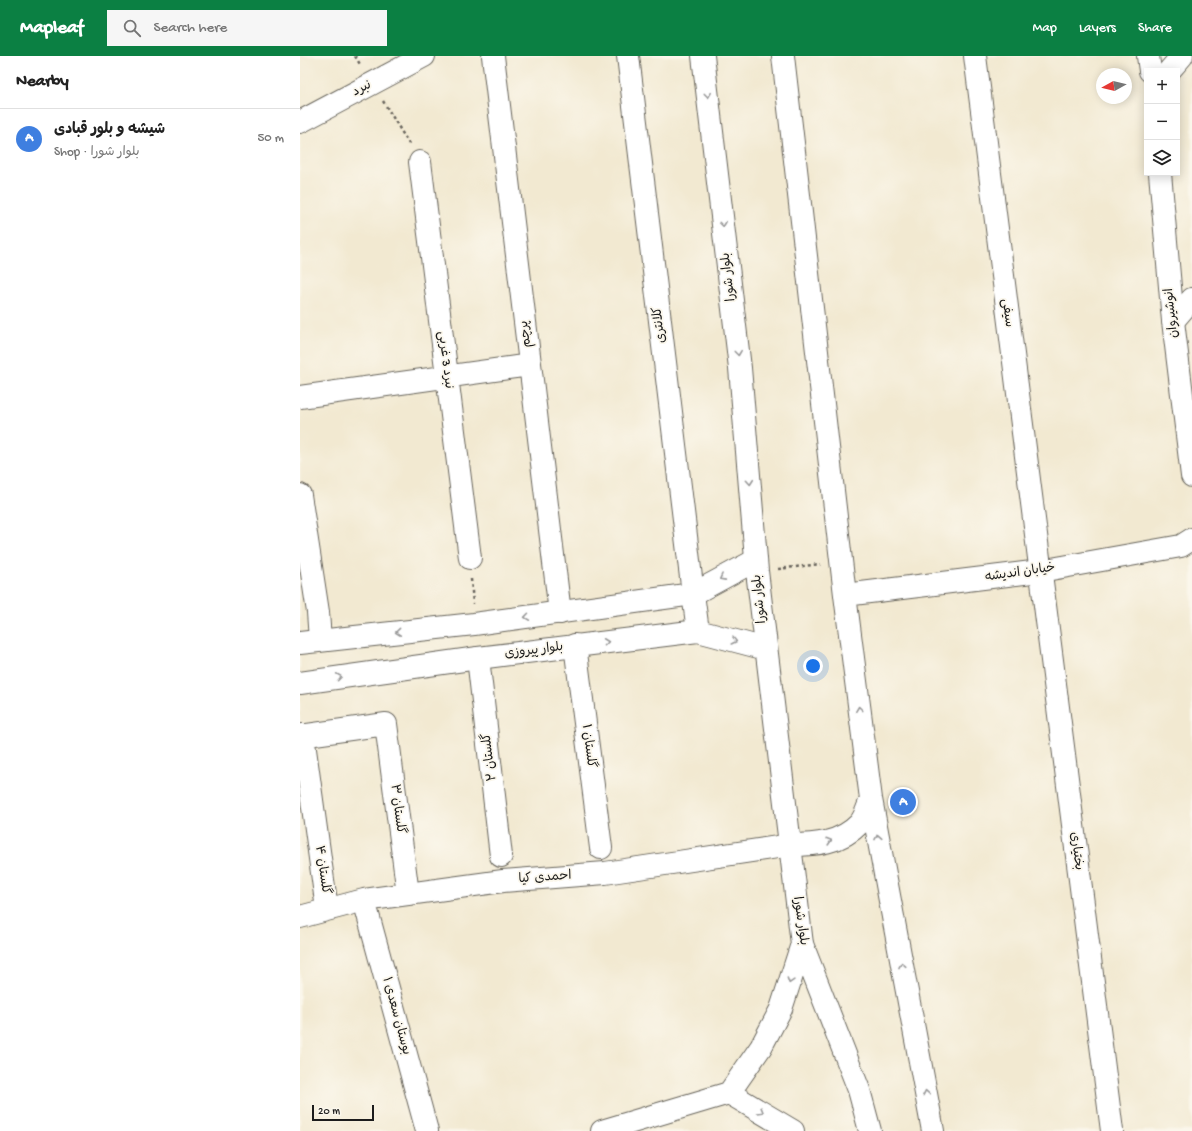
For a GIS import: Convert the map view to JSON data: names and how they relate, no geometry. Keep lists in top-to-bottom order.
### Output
{
  "streets": {
    "street": [
      "نبرد",
      "بلوار شورا",
      "سیفی",
      "انوشیروان",
      "کلانتری",
      "پرچم",
      "نبرد 3 غربی",
      "خیابان اندیشه",
      "بلوار پیروزی",
      "گلستان ۱",
      "گلستان ۲",
      "گلستان ۳",
      "بختیاری",
      "گلستان ۴",
      "احمدی کیا",
      "بوستان سعدی ۱"
    ]
  },
  "crossings": [
    ["بلوار شورا", "بلوار پیروزی"],
    ["بلوار شورا", "احمدی کیا"],
    ["سیفی", "خیابان اندیشه"],
    ["سیفی", "بختیاری"],
    ["کلانتری", "بلوار پیروزی"],
    ["خیابان اندیشه", "بختیاری"],
    ["بلوار پیروزی", "گلستان ۱"],
    ["بلوار پیروزی", "گلستان ۲"],
    ["گلستان ۳", "گلستان ۴"],
    ["گلستان ۳", "احمدی کیا"],
    ["گلستان ۴", "احمدی کیا"],
    ["احمدی کیا", "بوستان سعدی ۱"]
  ],
  "scale_bar": "20 m",
  "north": "left",
  "page": {
    "header": "Mapleaf",
    "search": "Search here",
    "nav": ["Map", "Layers", "Share"],
    "heading": "Nearby",
    "map_buttons": ["+", "−"],
    "list": [
      {
        "mark": "A",
        "name": "شیشه و بلور قبادی",
        "note": "Shop · بلوار شورا",
        "value": "50 m"
      }
    ],
    "pins": "A",
    "scale": "20 m"
  }
}
